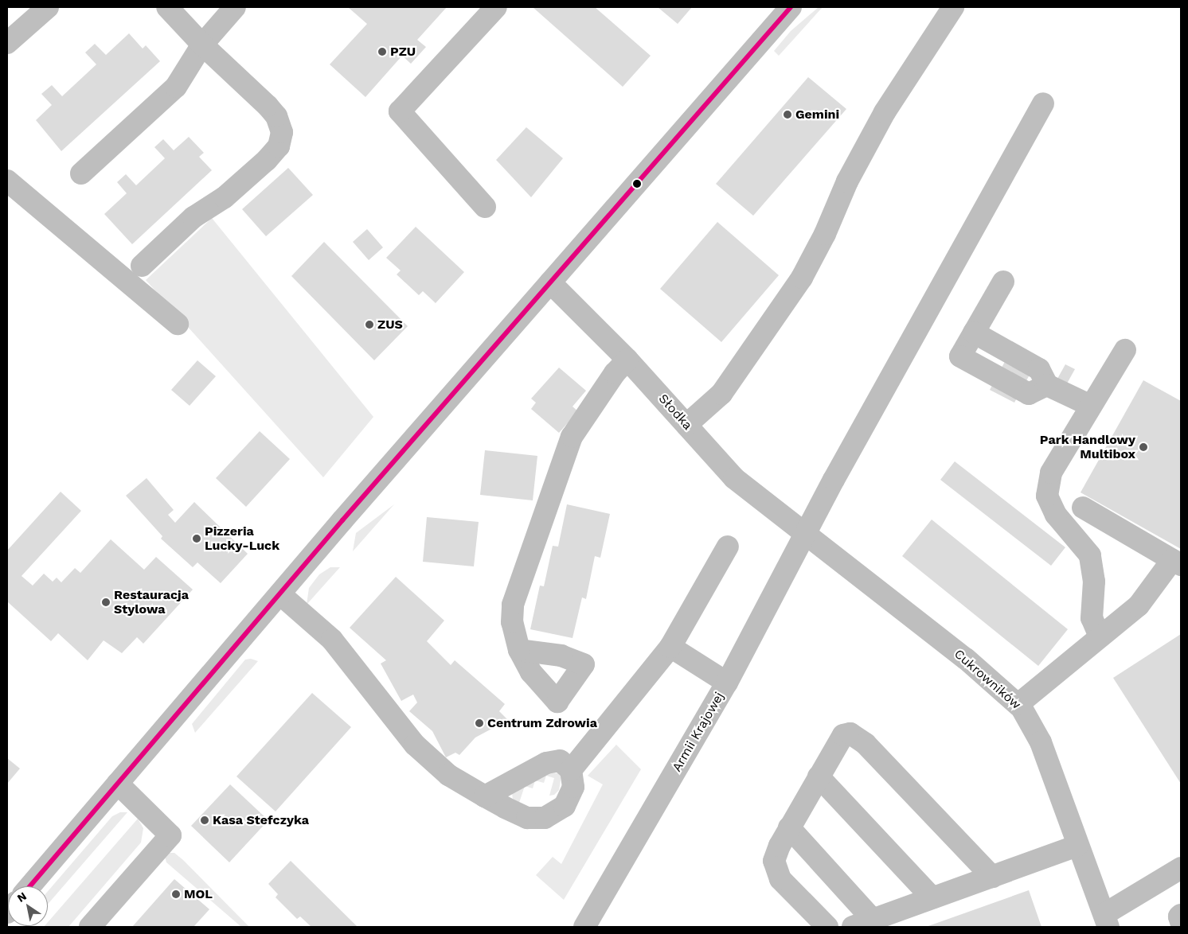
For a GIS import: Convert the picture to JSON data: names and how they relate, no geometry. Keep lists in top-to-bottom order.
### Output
{
  "streets": {
    "street": ["Słodka", "Cukrowników", "Armii Krajowej"]
  },
  "crossings": [
    ["Słodka", "Cukrowników"],
    ["Słodka", "Armii Krajowej"],
    ["Cukrowników", "Armii Krajowej"]
  ],
  "places": [
    "PZU",
    "Gemini",
    "ZUS",
    "Park Handlowy Multibox",
    "Pizzeria Lucky-Luck",
    "Restauracja Stylowa",
    "Centrum Zdrowia",
    "Kasa Stefczyka",
    "MOL"
  ],
  "north": "top left"
}
